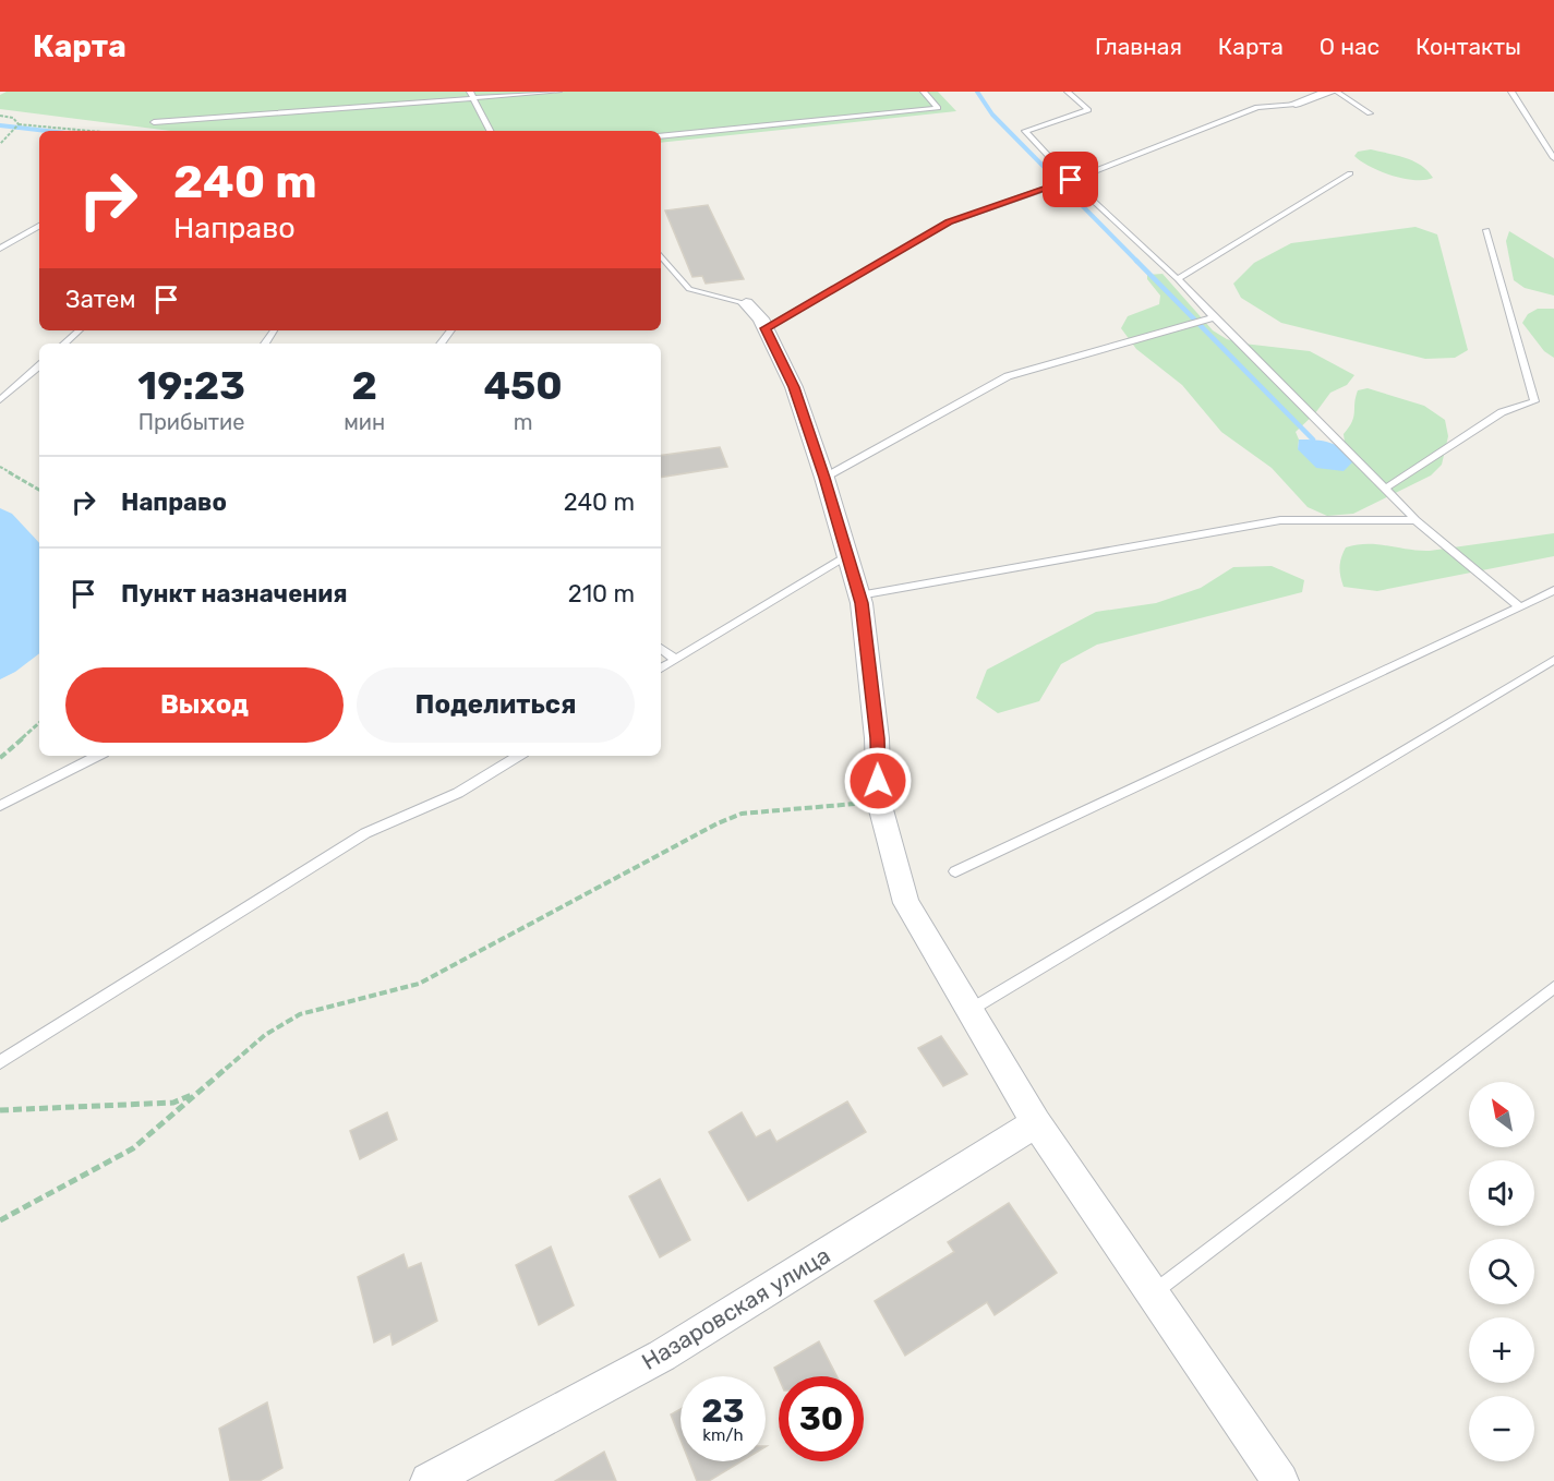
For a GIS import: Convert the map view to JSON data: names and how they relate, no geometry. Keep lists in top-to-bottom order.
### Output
{
  "streets": {
    "street": ["Назаровская улица"]
  },
  "north": "top left",
  "page": {
    "header": "Карта",
    "nav": [
      "Главная",
      "Карта",
      "О нас",
      "Контакты"
    ],
    "turn": ["240 m", "Направо"],
    "then": "Затем",
    "eta": [
      "19:23",
      "Прибытие",
      "2",
      "мин",
      "450",
      "m"
    ],
    "list": [
      {
        "name": "Направо",
        "value": "240 m"
      },
      {
        "name": "Пункт назначения",
        "value": "210 m"
      }
    ],
    "buttons": ["Выход", "Поделиться"],
    "map_buttons": ["+", "−"],
    "speed": "23 km/h",
    "limit": "30"
  }
}
